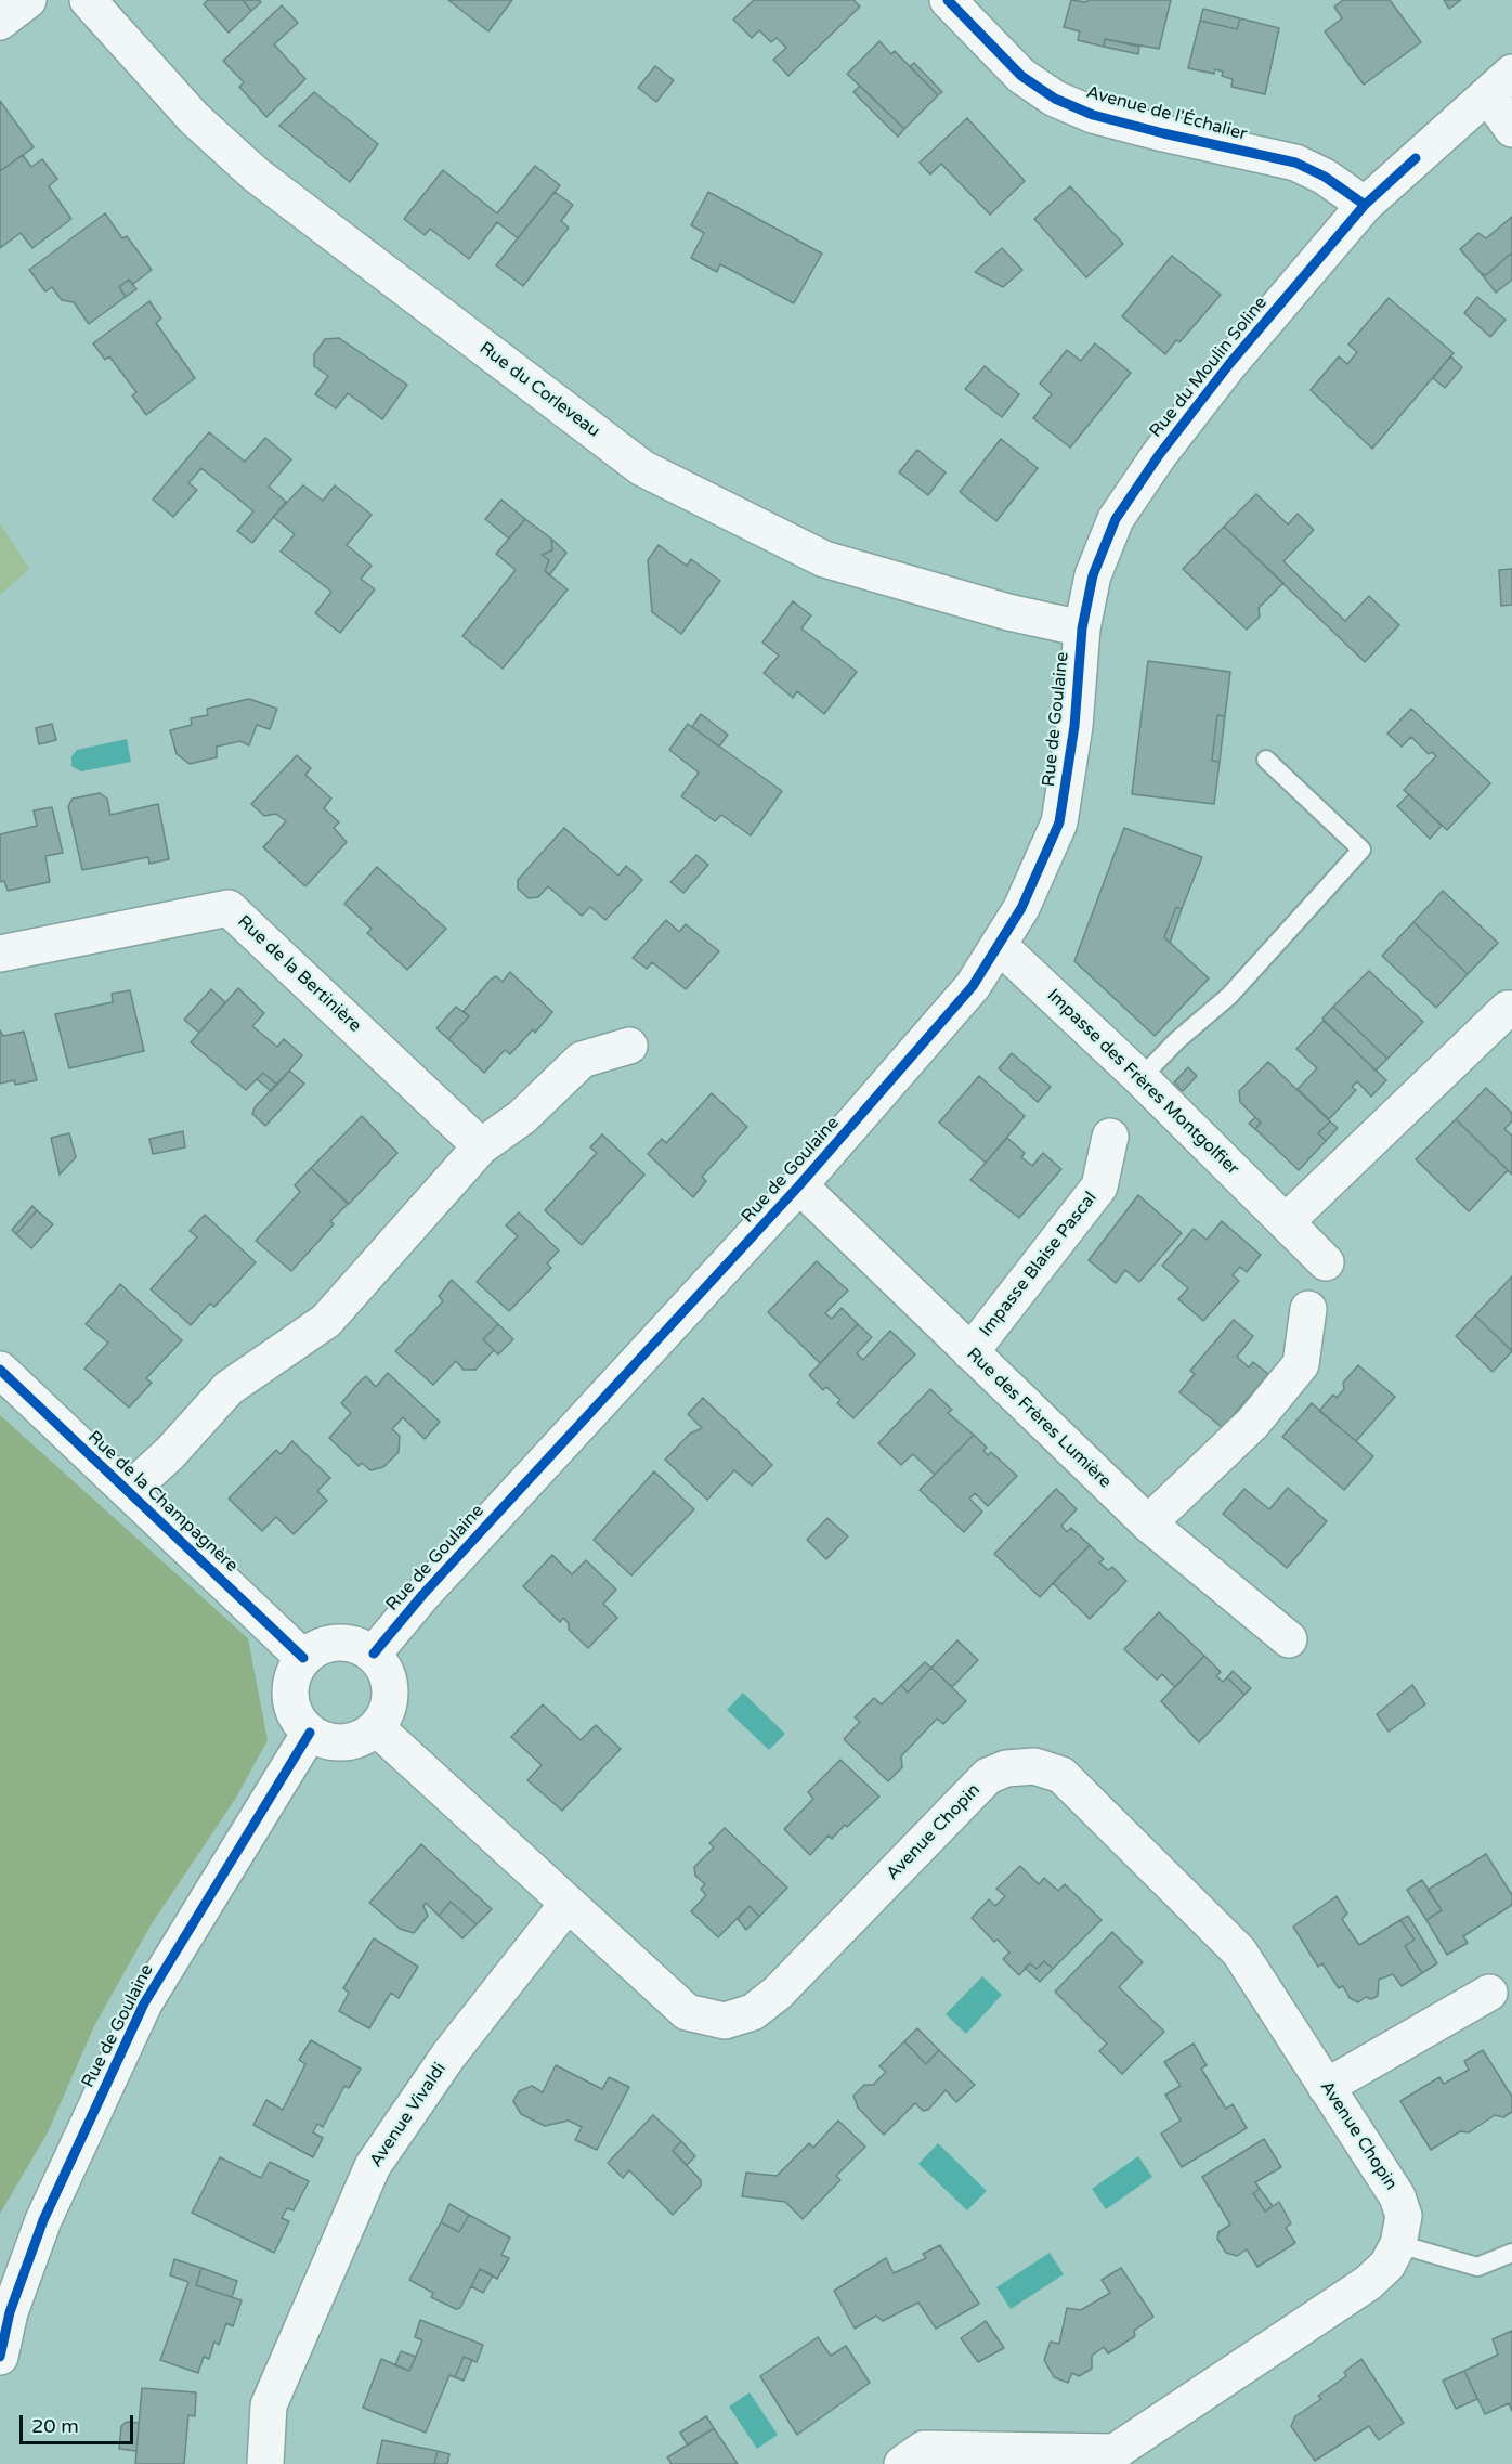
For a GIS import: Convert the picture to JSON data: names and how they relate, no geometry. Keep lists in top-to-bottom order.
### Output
{
  "streets": {
    "street": [
      "Avenue de l'Échalier",
      "Rue du Moulin Soline",
      "Rue du Corleveau",
      "Rue de Goulaine",
      "Rue de la Bertinière",
      "Impasse des Frères Montgolfier",
      "Impasse Blaise Pascal",
      "Rue des Frères Lumière",
      "Rue de la Champagnère",
      "Avenue Chopin",
      "Avenue Vivaldi"
    ]
  },
  "crossings": [
    ["Avenue de l'Échalier", "Rue du Moulin Soline"],
    ["Rue du Moulin Soline", "Rue du Corleveau"],
    ["Rue du Moulin Soline", "Rue de Goulaine"],
    ["Rue du Corleveau", "Rue de Goulaine"],
    ["Rue de Goulaine", "Impasse des Frères Montgolfier"],
    ["Rue de Goulaine", "Rue des Frères Lumière"],
    ["Rue de Goulaine", "Rue de la Champagnère"],
    ["Rue de Goulaine", "Avenue Chopin"],
    ["Impasse Blaise Pascal", "Rue des Frères Lumière"],
    ["Rue de la Champagnère", "Avenue Chopin"],
    ["Avenue Chopin", "Avenue Vivaldi"]
  ],
  "scale_bar": "20 m"
}
